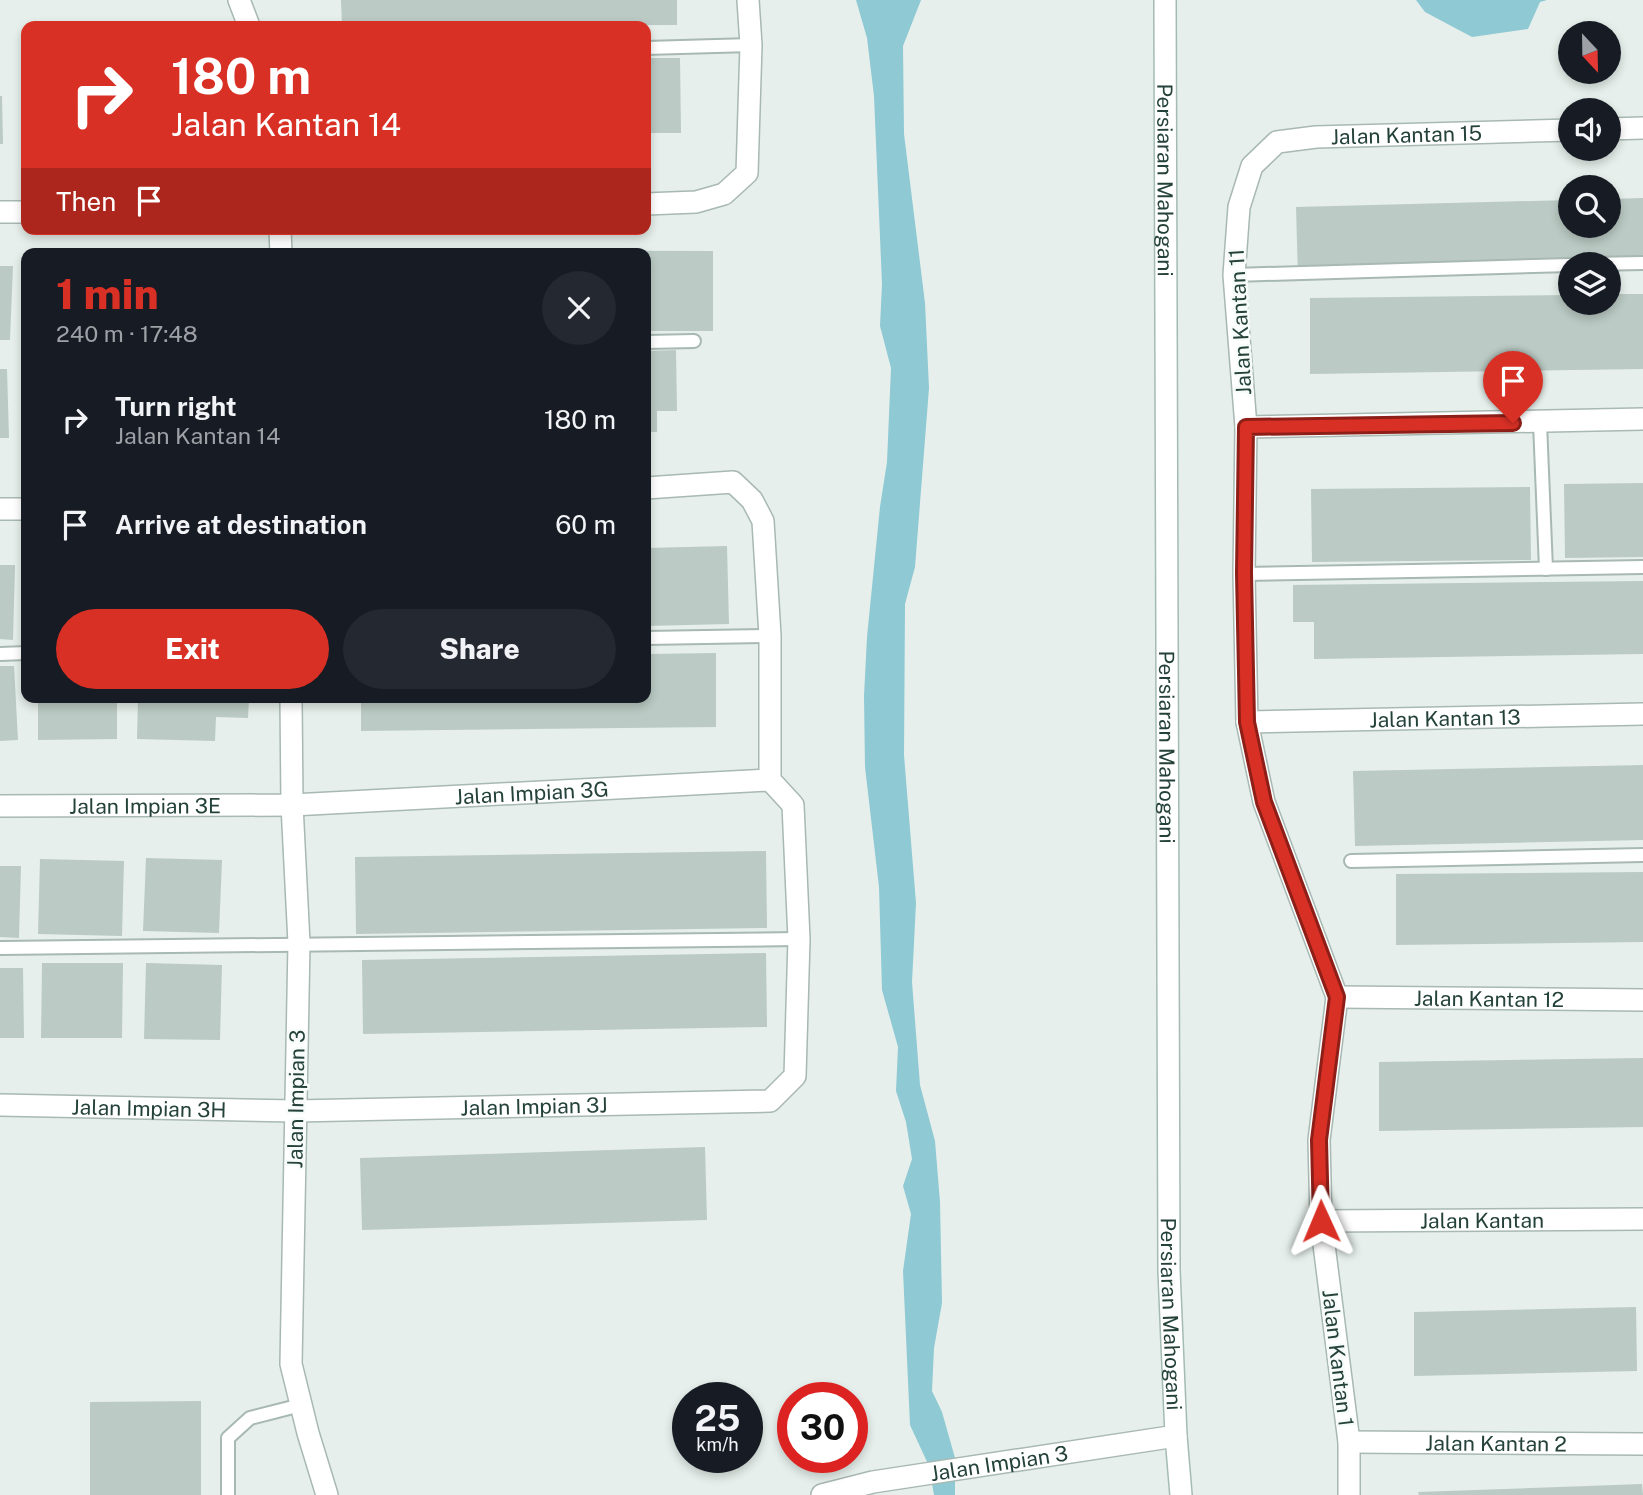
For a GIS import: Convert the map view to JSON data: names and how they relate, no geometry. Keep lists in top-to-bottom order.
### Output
{
  "streets": {
    "street": [
      "Jalan Kantan 15",
      "Persiaran Mahogani",
      "Jalan Kantan 11",
      "Jalan Kantan 13",
      "Jalan Impian 3G",
      "Jalan Impian 3E",
      "Jalan Kantan 12",
      "Jalan Impian 3",
      "Jalan Impian 3J",
      "Jalan Impian 3H",
      "Jalan Kantan",
      "Jalan Kantan 1",
      "Jalan Kantan 2"
    ]
  },
  "crossings": [
    ["Jalan Kantan 15", "Jalan Kantan 11"],
    ["Persiaran Mahogani", "Jalan Impian 3"],
    ["Jalan Kantan 11", "Jalan Kantan 13"],
    ["Jalan Kantan 11", "Jalan Kantan 12"],
    ["Jalan Kantan 11", "Jalan Kantan"],
    ["Jalan Kantan 11", "Jalan Kantan 1"],
    ["Jalan Impian 3G", "Jalan Impian 3E"],
    ["Jalan Impian 3G", "Jalan Impian 3"],
    ["Jalan Impian 3E", "Jalan Impian 3"],
    ["Jalan Impian 3", "Jalan Impian 3J"],
    ["Jalan Impian 3", "Jalan Impian 3H"],
    ["Jalan Impian 3J", "Jalan Impian 3H"],
    ["Jalan Kantan", "Jalan Kantan 1"],
    ["Jalan Kantan 1", "Jalan Kantan 2"]
  ],
  "north": "bottom",
  "page": {
    "turn": ["180 m", "Jalan Kantan 14"],
    "then": "Then",
    "heading": ["1 min", "240 m · 17:48"],
    "list": [
      {
        "name": "Turn right",
        "note": "Jalan Kantan 14",
        "value": "180 m"
      },
      {
        "name": "Arrive at destination",
        "value": "60 m"
      }
    ],
    "buttons": ["Exit", "Share"],
    "speed": "25 km/h",
    "limit": "30"
  }
}
